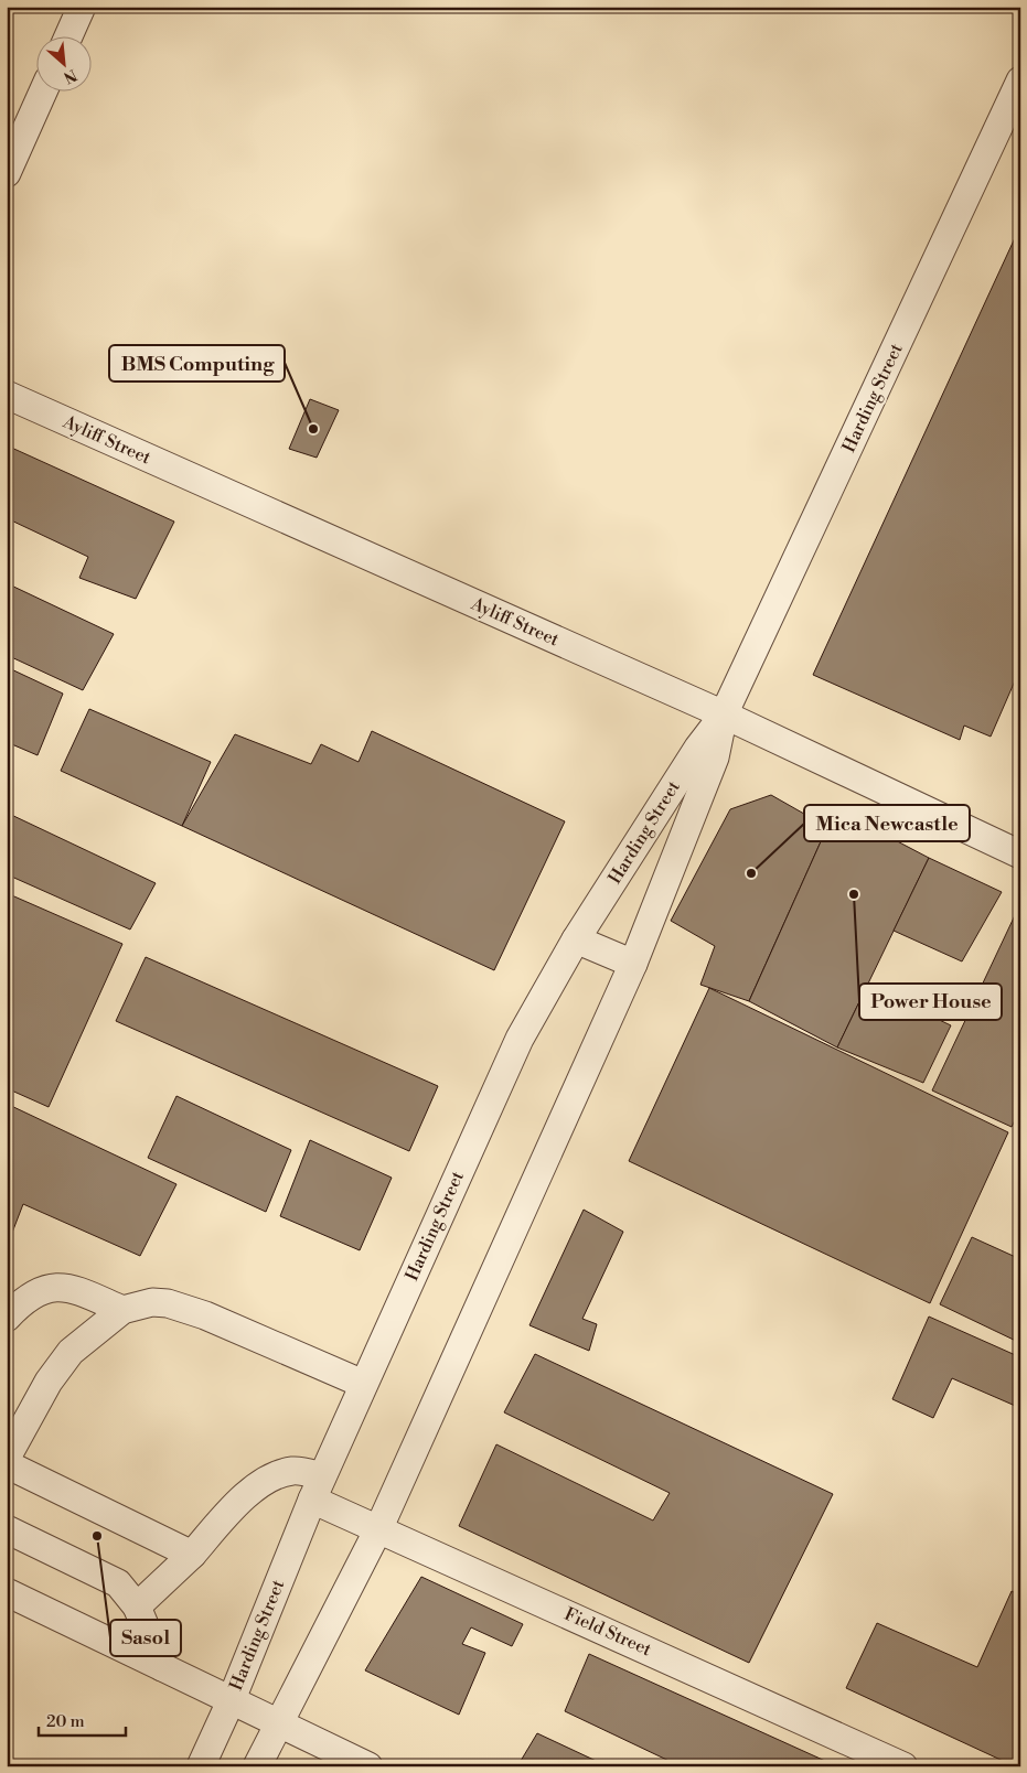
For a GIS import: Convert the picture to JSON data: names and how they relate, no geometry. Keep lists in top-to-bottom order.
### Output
{
  "streets": {
    "street": ["Harding Street", "Ayliff Street", "Field Street"]
  },
  "crossings": [
    ["Harding Street", "Ayliff Street"],
    ["Harding Street", "Field Street"]
  ],
  "places": [
    "BMS Computing",
    "Mica Newcastle",
    "Power House",
    "Sasol"
  ],
  "scale_bar": "20 m",
  "north": "bottom right"
}
